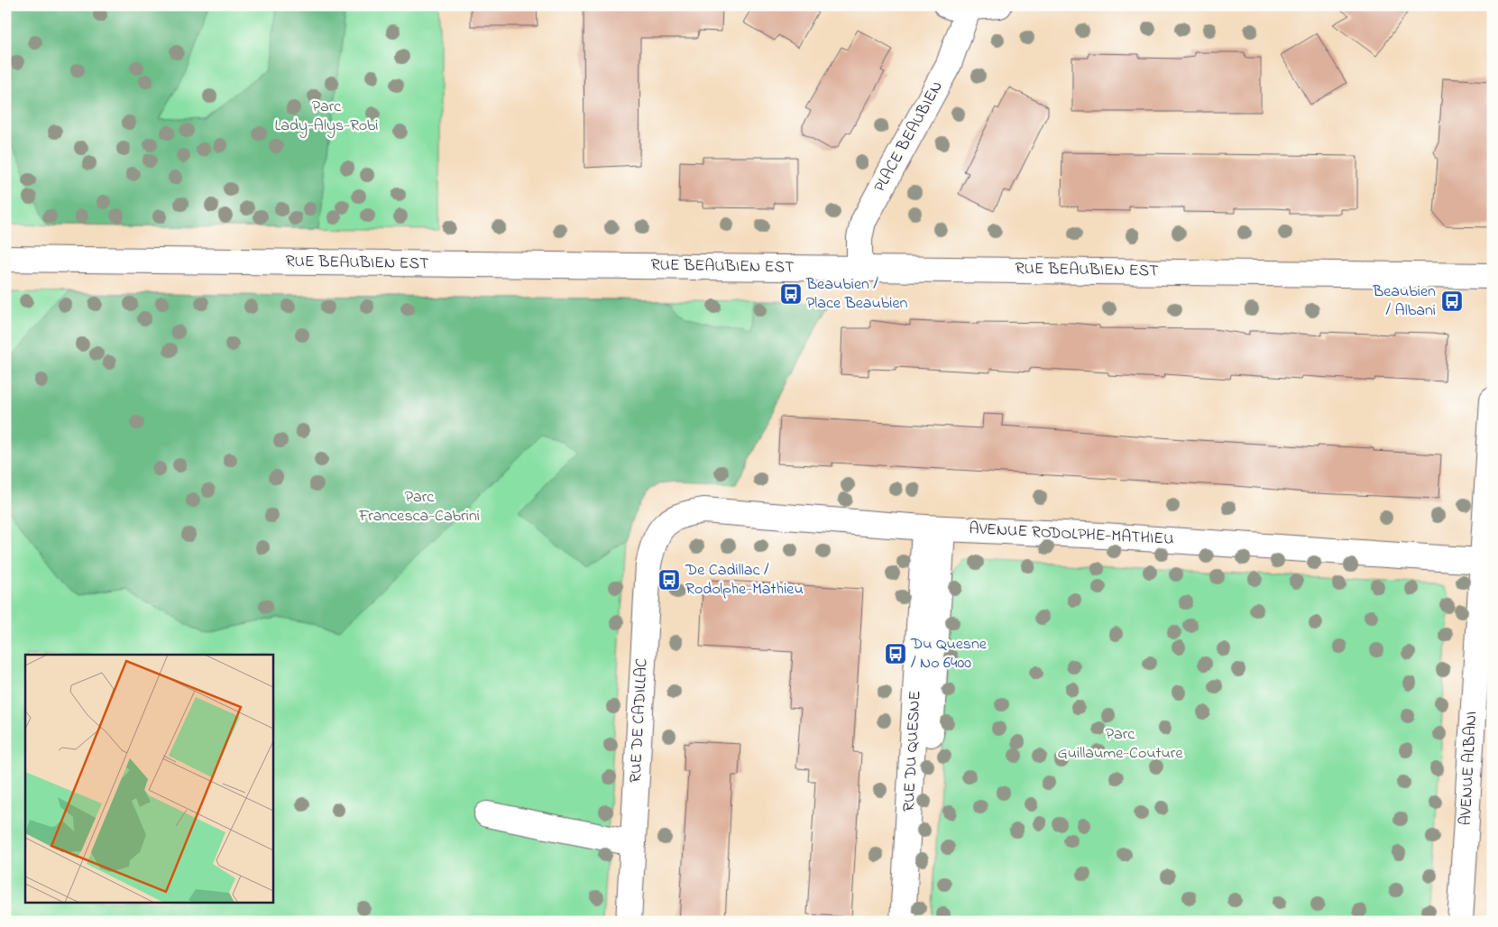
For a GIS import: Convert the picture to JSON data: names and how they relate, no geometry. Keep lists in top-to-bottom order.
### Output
{
  "streets": {
    "street": [
      "PLACE BEAUBIEN",
      "RUE BEAUBIEN EST",
      "AVENUE RODOLPHE-MATHIEU",
      "RUE DE CADILLAC",
      "RUE DU QUESNE",
      "AVENUE ALBANI"
    ]
  },
  "crossings": [
    ["PLACE BEAUBIEN", "RUE BEAUBIEN EST"],
    ["AVENUE RODOLPHE-MATHIEU", "RUE DE CADILLAC"],
    ["AVENUE RODOLPHE-MATHIEU", "RUE DU QUESNE"],
    ["AVENUE RODOLPHE-MATHIEU", "AVENUE ALBANI"]
  ],
  "parks": ["Parc Lady-Alys-Robi", "Parc Francesca-Cabrini", "Parc Guillaume-Couture"],
  "places": {
    "bus stop": [
      "Beaubien / Place Beaubien",
      "Beaubien / Albani",
      "De Cadillac / Rodolphe-Mathieu",
      "Du Quesne / No 6400"
    ]
  }
}
